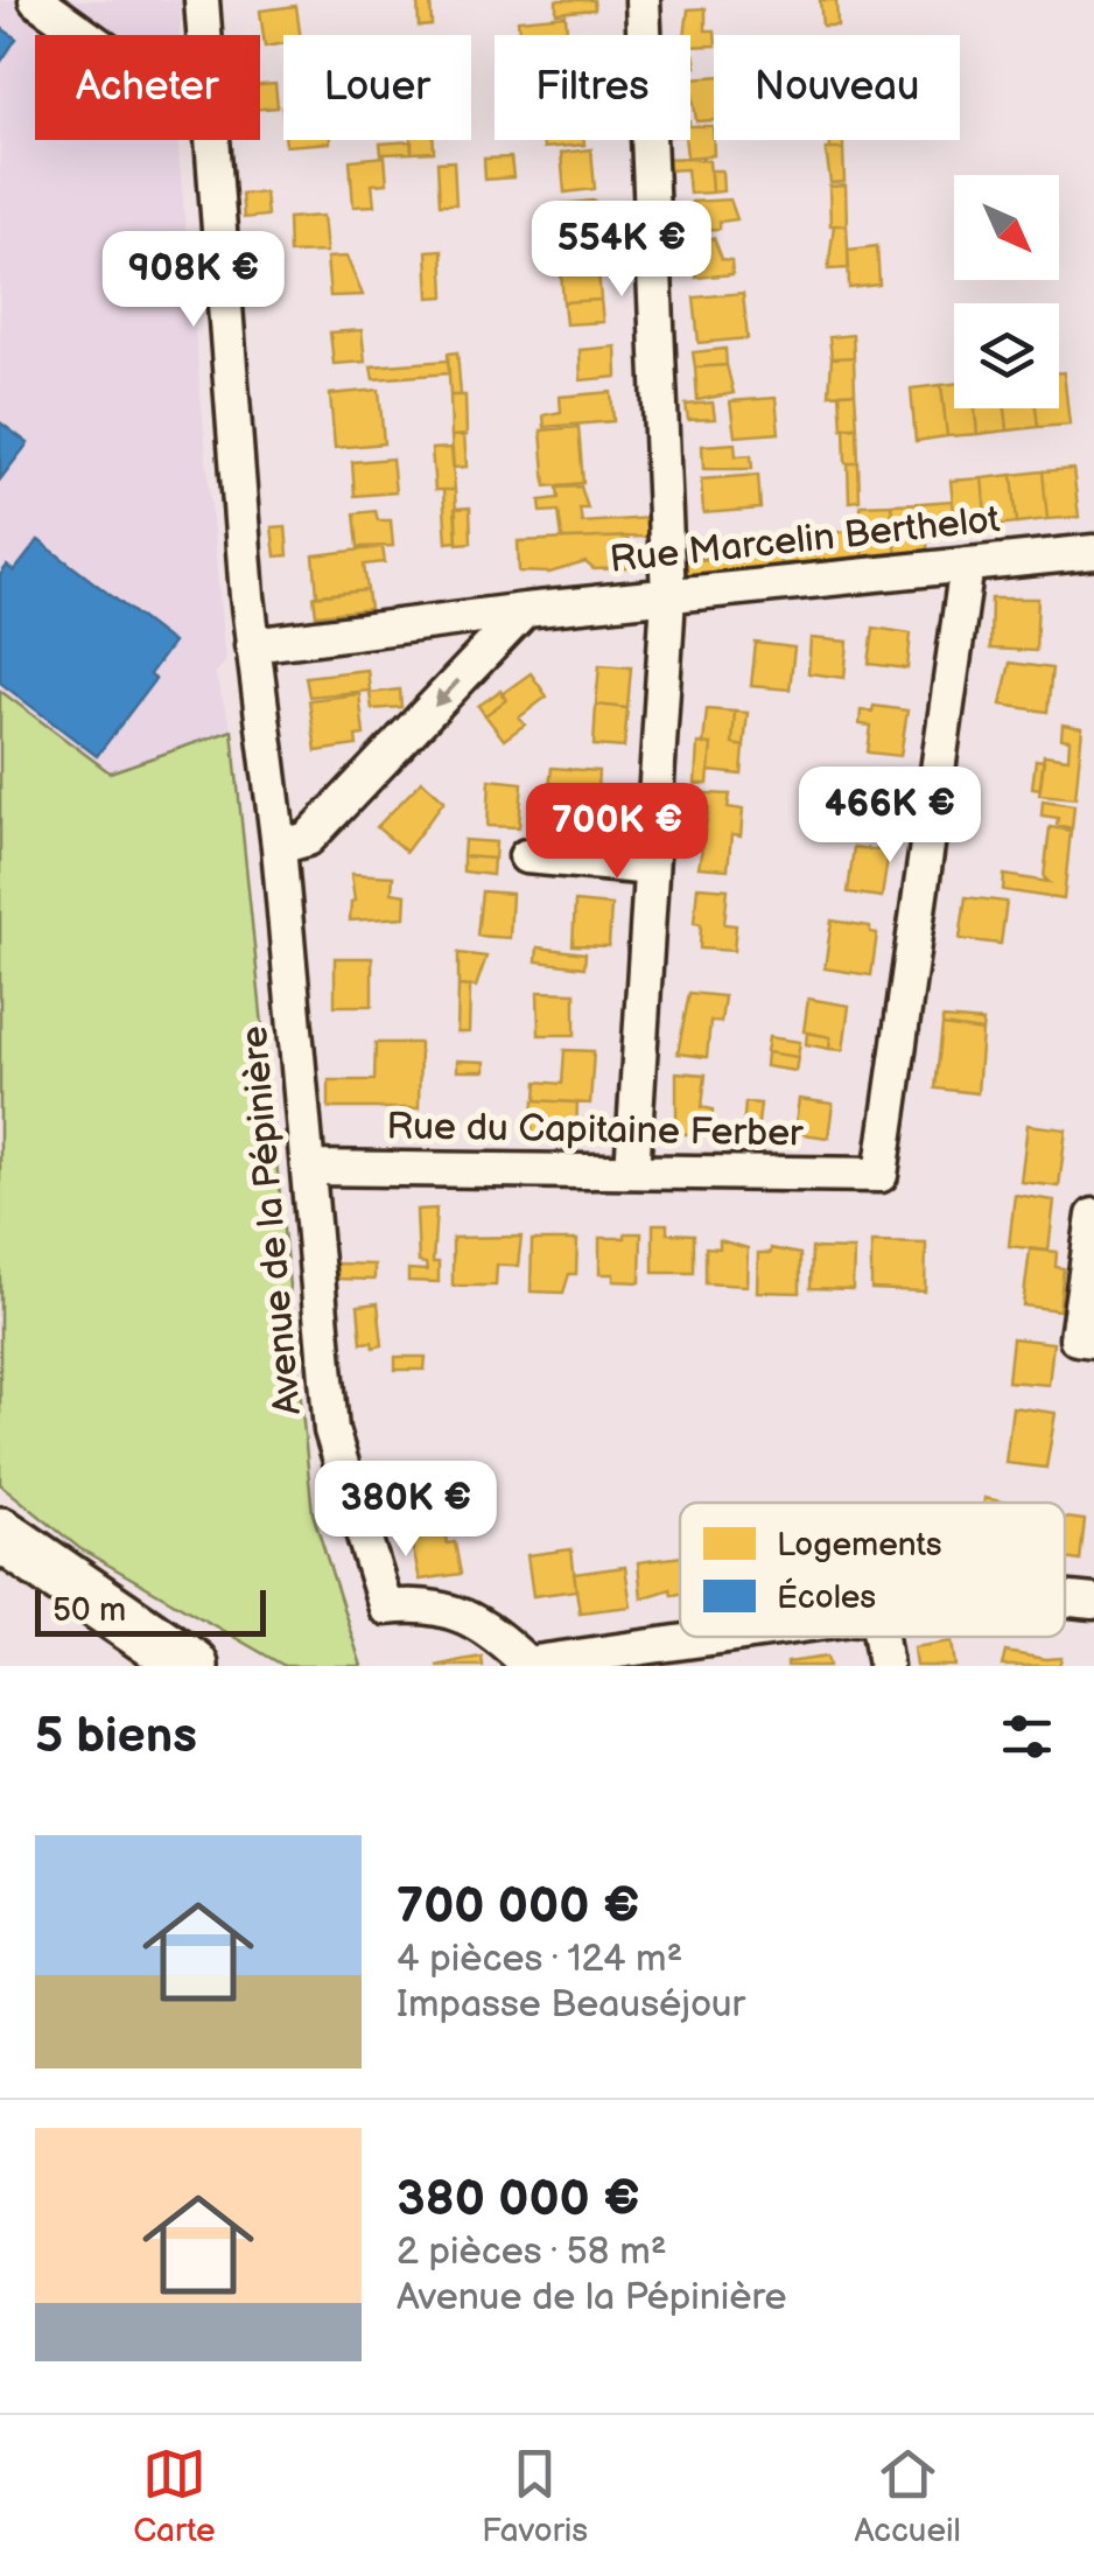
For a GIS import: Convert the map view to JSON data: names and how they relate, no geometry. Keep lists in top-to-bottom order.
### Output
{
  "streets": {
    "street": ["Rue Marcelin Berthelot", "Rue du Capitaine Ferber", "Avenue de la Pépinière"]
  },
  "crossings": [
    ["Rue Marcelin Berthelot", "Rue du Capitaine Ferber"],
    ["Rue Marcelin Berthelot", "Avenue de la Pépinière"],
    ["Rue du Capitaine Ferber", "Avenue de la Pépinière"]
  ],
  "legend": ["Logements", "Écoles"],
  "scale_bar": "50 m",
  "north": "bottom right",
  "page": {
    "chip": [
      "Acheter",
      "Louer",
      "Filtres",
      "Nouveau"
    ],
    "price": [
      "554K €",
      "908K €",
      "466K €",
      "700K €",
      "380K €"
    ],
    "scale": "50 m",
    "heading": "5 biens",
    "list": [
      {
        "name": "700 000 €",
        "note": "4 pièces · 124 m² · Impasse Beauséjour"
      },
      {
        "name": "380 000 €",
        "note": "2 pièces · 58 m² · Avenue de la Pépinière"
      }
    ],
    "tabs": ["Carte", "Favoris", "Accueil"]
  }
}
